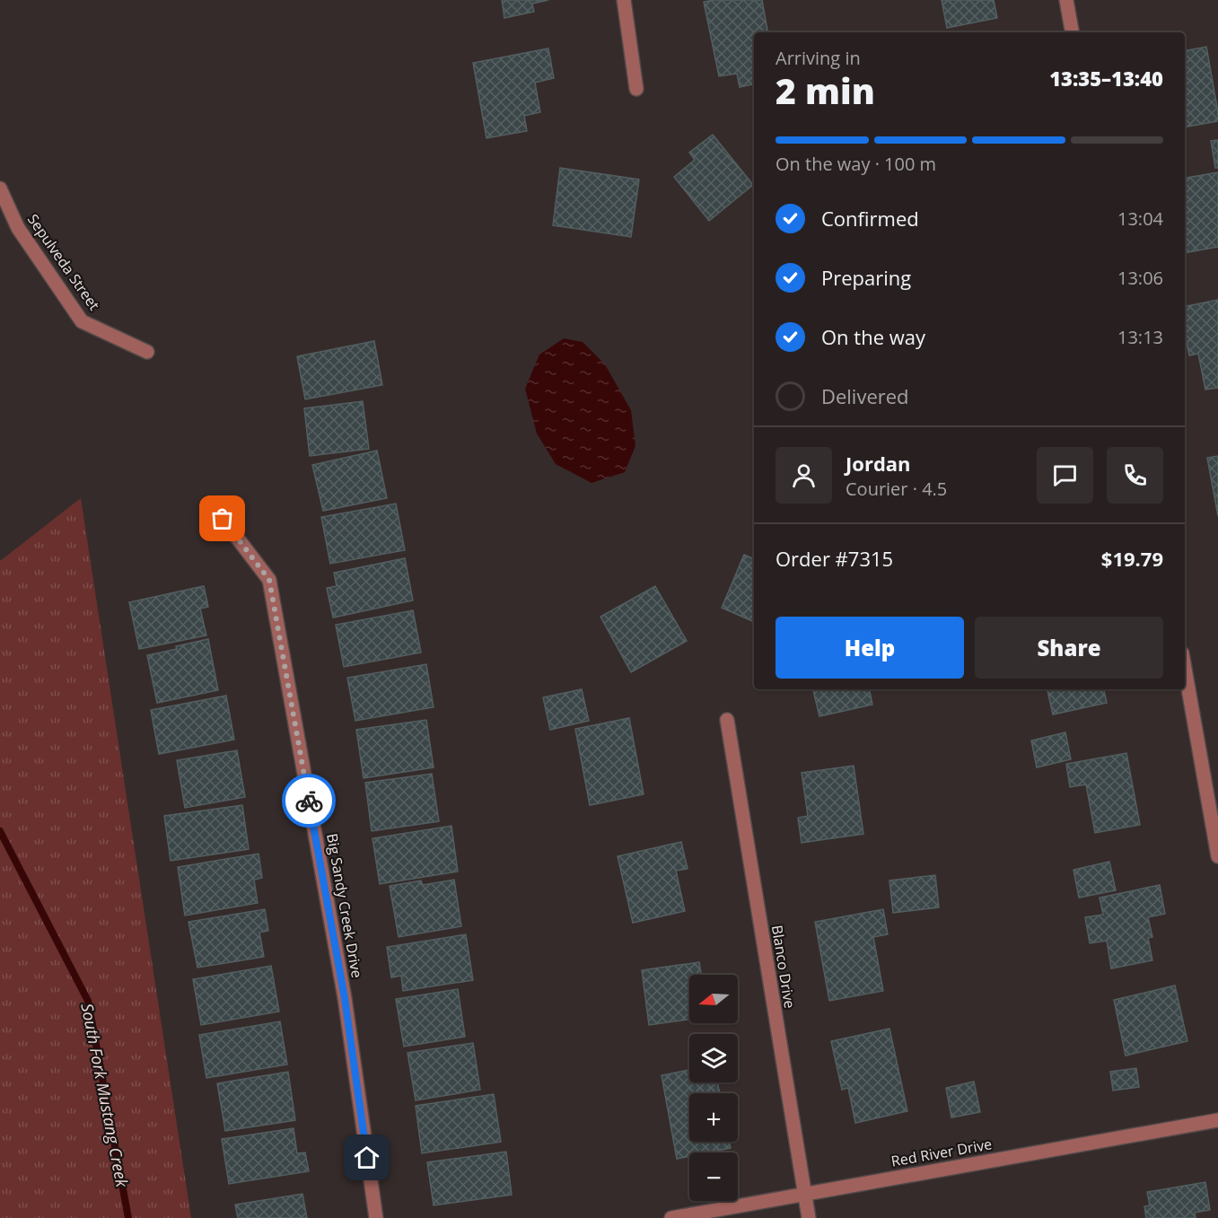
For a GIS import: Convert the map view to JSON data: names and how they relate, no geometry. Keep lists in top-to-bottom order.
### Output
{
  "streets": {
    "street": [
      "Sepulveda Street",
      "Big Sandy Creek Drive",
      "Blanco Drive",
      "Red River Drive"
    ]
  },
  "crossings": [
    ["Blanco Drive", "Red River Drive"]
  ],
  "water": ["South Fork Mustang Creek"],
  "north": "left",
  "page": {
    "heading": ["2 min", "Arriving in", "13:35–13:40"],
    "panel": [
      "Jordan",
      "Courier · 4.5",
      "Order #7315",
      "$19.79"
    ],
    "bar": "On the way · 100 m",
    "list": [
      ["Confirmed", "13:04"],
      ["Preparing", "13:06"],
      ["On the way", "13:13"],
      "Delivered"
    ],
    "buttons": ["Help", "Share"],
    "map_buttons": ["+", "−"]
  }
}
